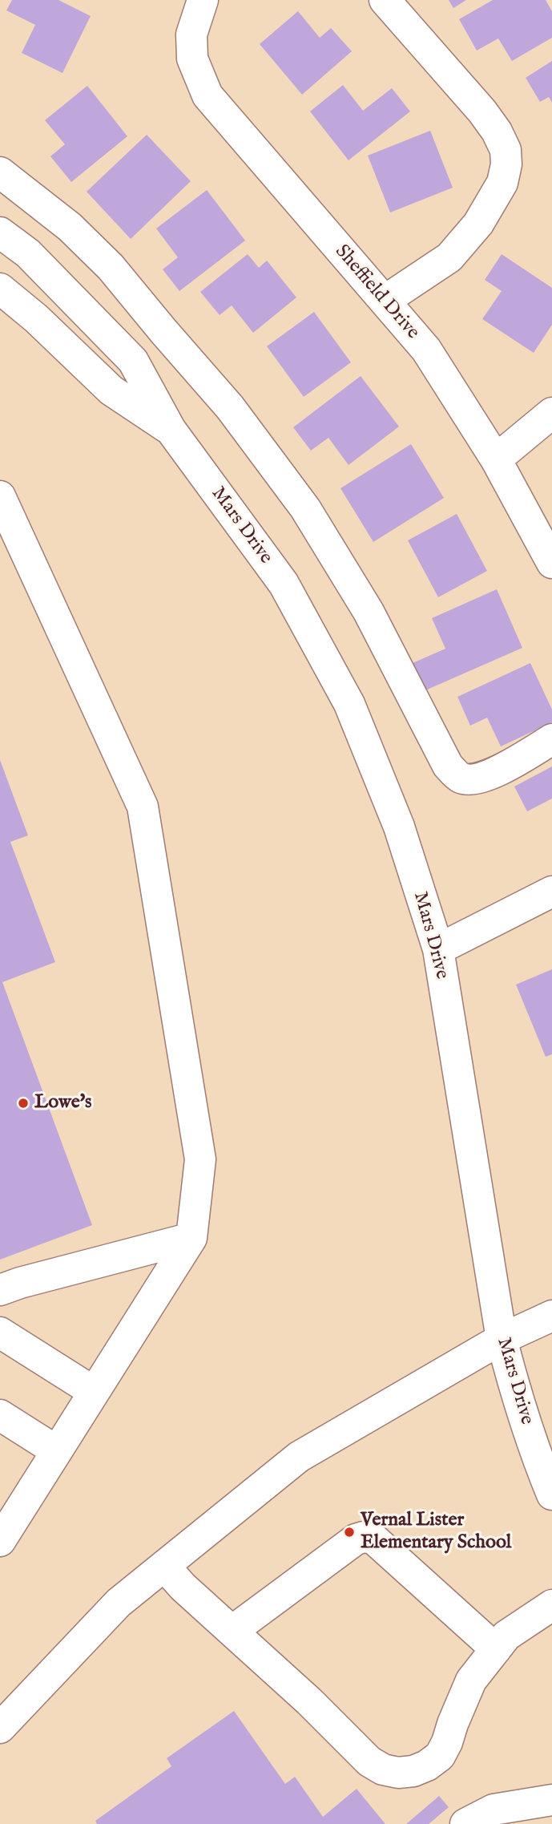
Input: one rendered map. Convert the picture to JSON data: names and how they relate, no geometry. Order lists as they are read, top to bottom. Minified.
{"streets":{"street":["Sheffield Drive","Mars Drive"]},"places":["Lowe's","Vernal Lister Elementary School"]}
